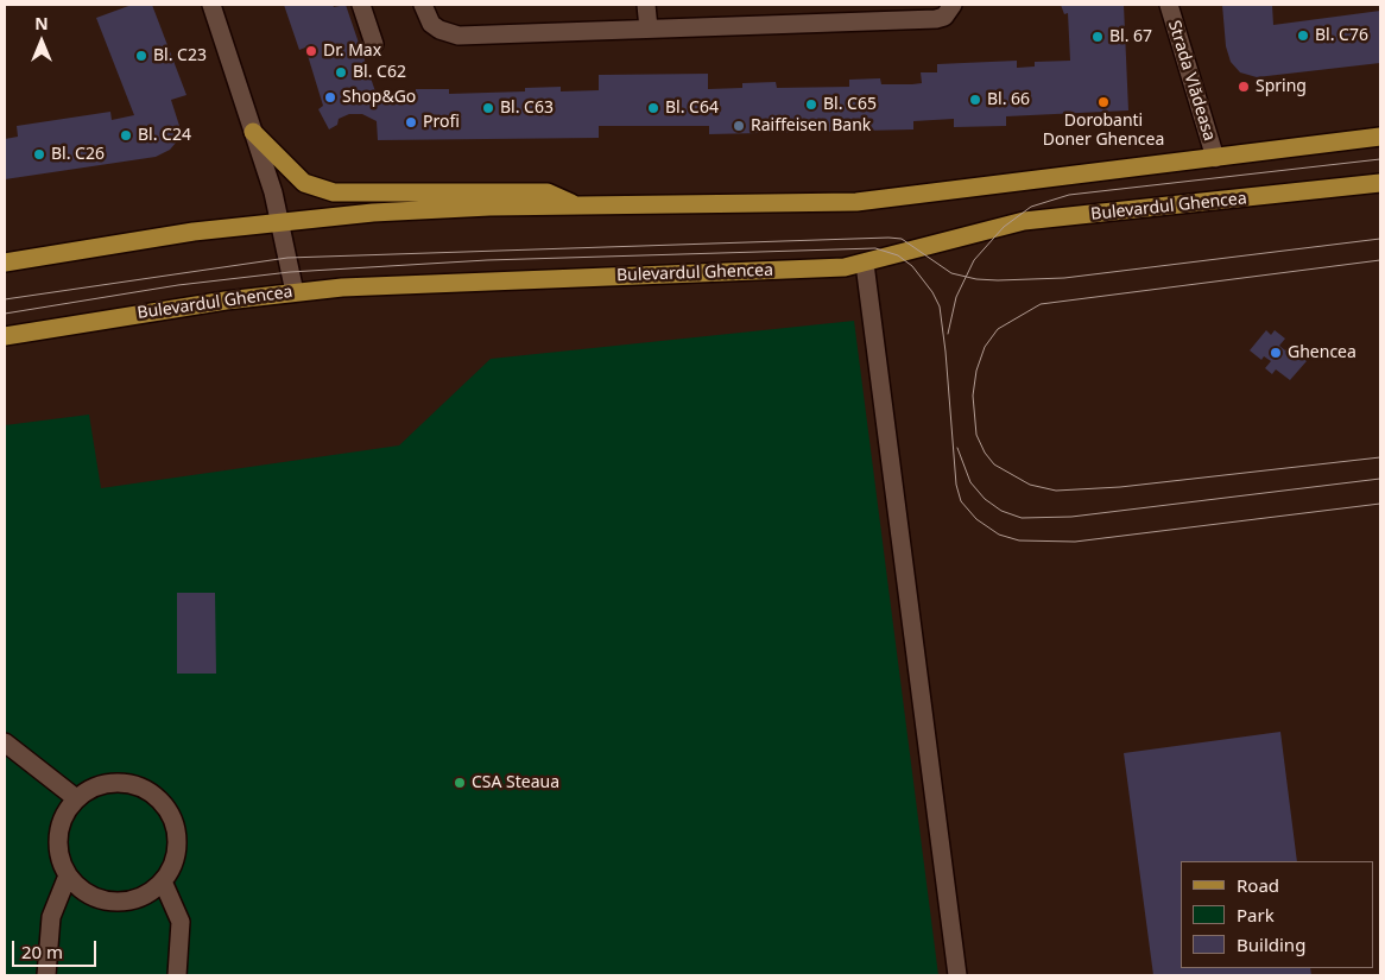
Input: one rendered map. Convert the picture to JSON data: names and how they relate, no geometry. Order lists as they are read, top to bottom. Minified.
{"streets":{"main road":["Bulevardul Ghencea"],"street":["Strada Vlădeasa"]},"places":["Bl. C76","Bl. 67","Dr. Max","Bl. C23","Bl. C62","Spring","Shop&Go","Bl. 66","Dorobanti Doner Ghencea","Bl. C65","Bl. C63","Bl. C64","Profi","Raiffeisen Bank","Bl. C24","Bl. C26","Ghencea","CSA Steaua"],"legend":["Road","Park","Building"],"scale_bar":"20 m","north":"top"}
